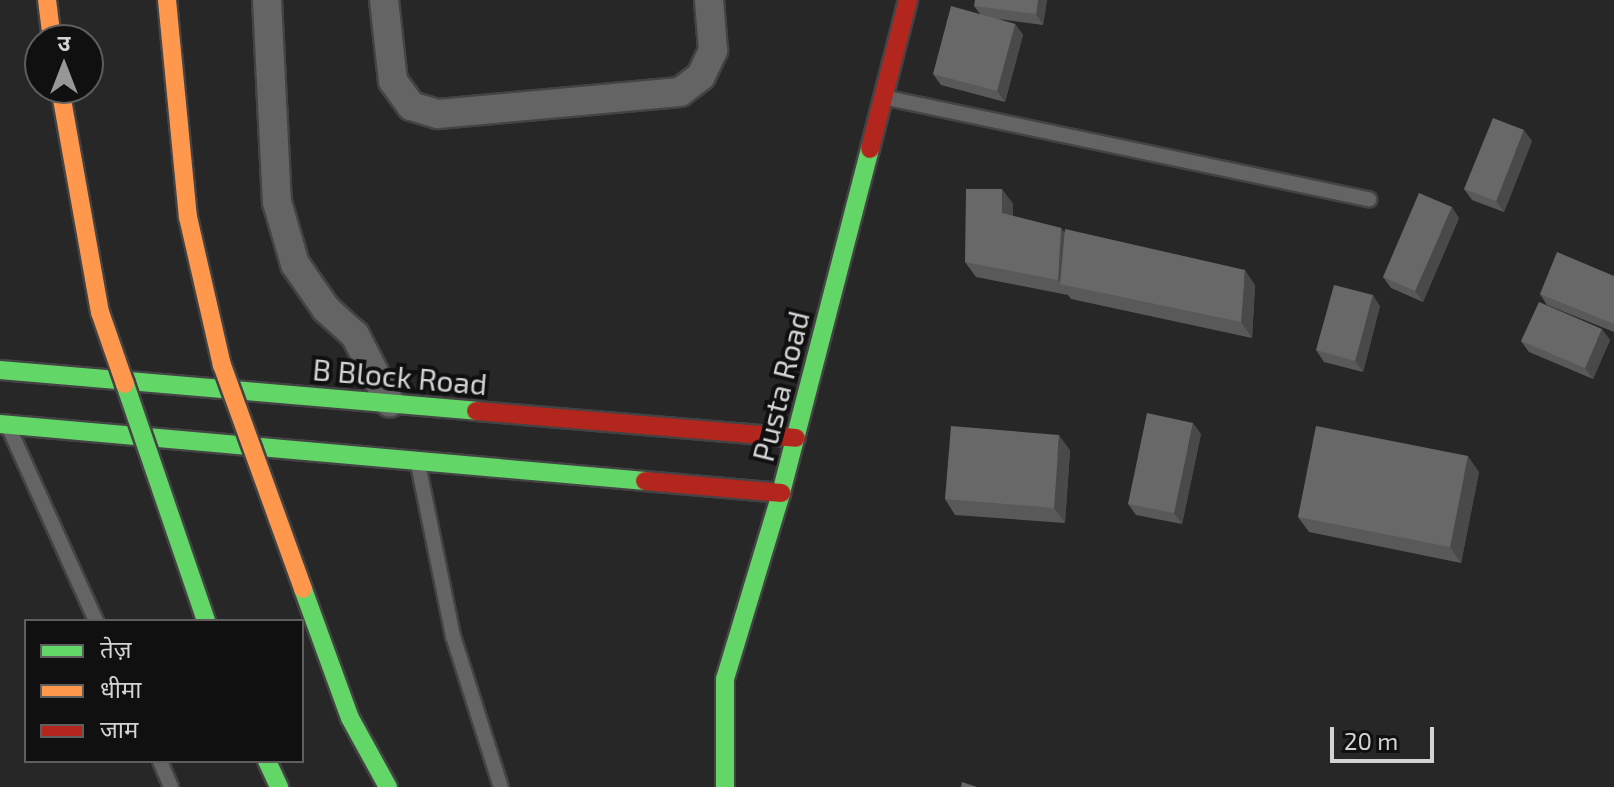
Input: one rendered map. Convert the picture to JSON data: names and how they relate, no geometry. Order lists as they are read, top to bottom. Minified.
{"streets":{"street":["B Block Road","Pusta Road"]},"crossings":[["B Block Road","Pusta Road"]],"legend":["तेज़","धीमा","जाम"],"scale_bar":"20 m","north":"top"}
